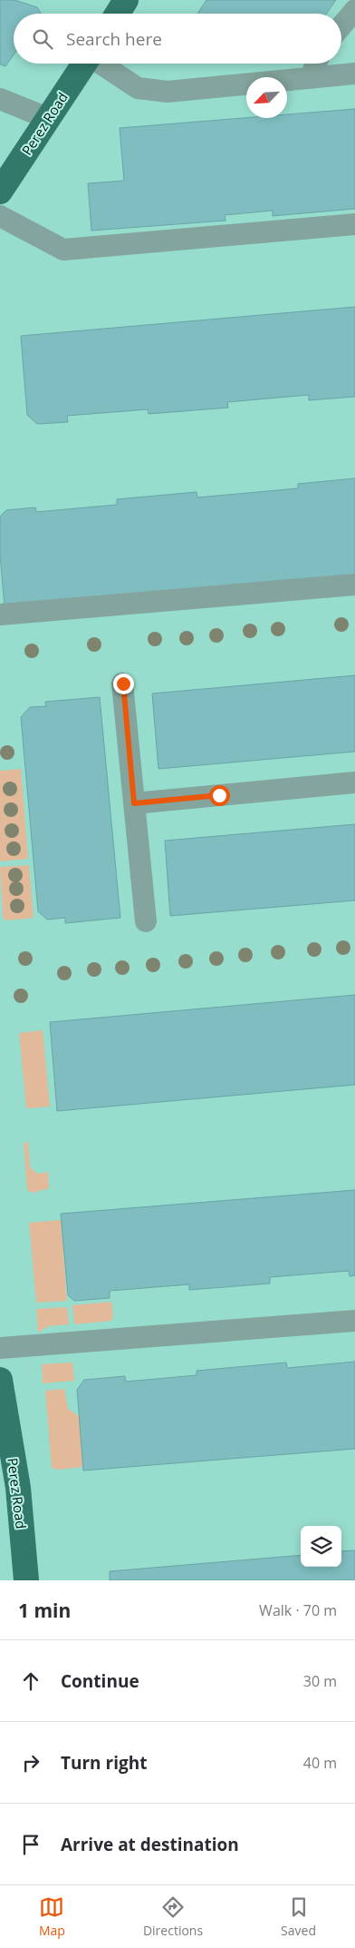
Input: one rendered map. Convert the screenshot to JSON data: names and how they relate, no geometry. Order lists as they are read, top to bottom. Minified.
{"streets":{"main road":["Perez Road"]},"north":"bottom left","page":{"search":"Search here","heading":["1 min","Walk · 70 m"],"list":[["Continue","30 m"],["Turn right","40 m"],"Arrive at destination"],"nav":["Map","Directions","Saved"]}}
